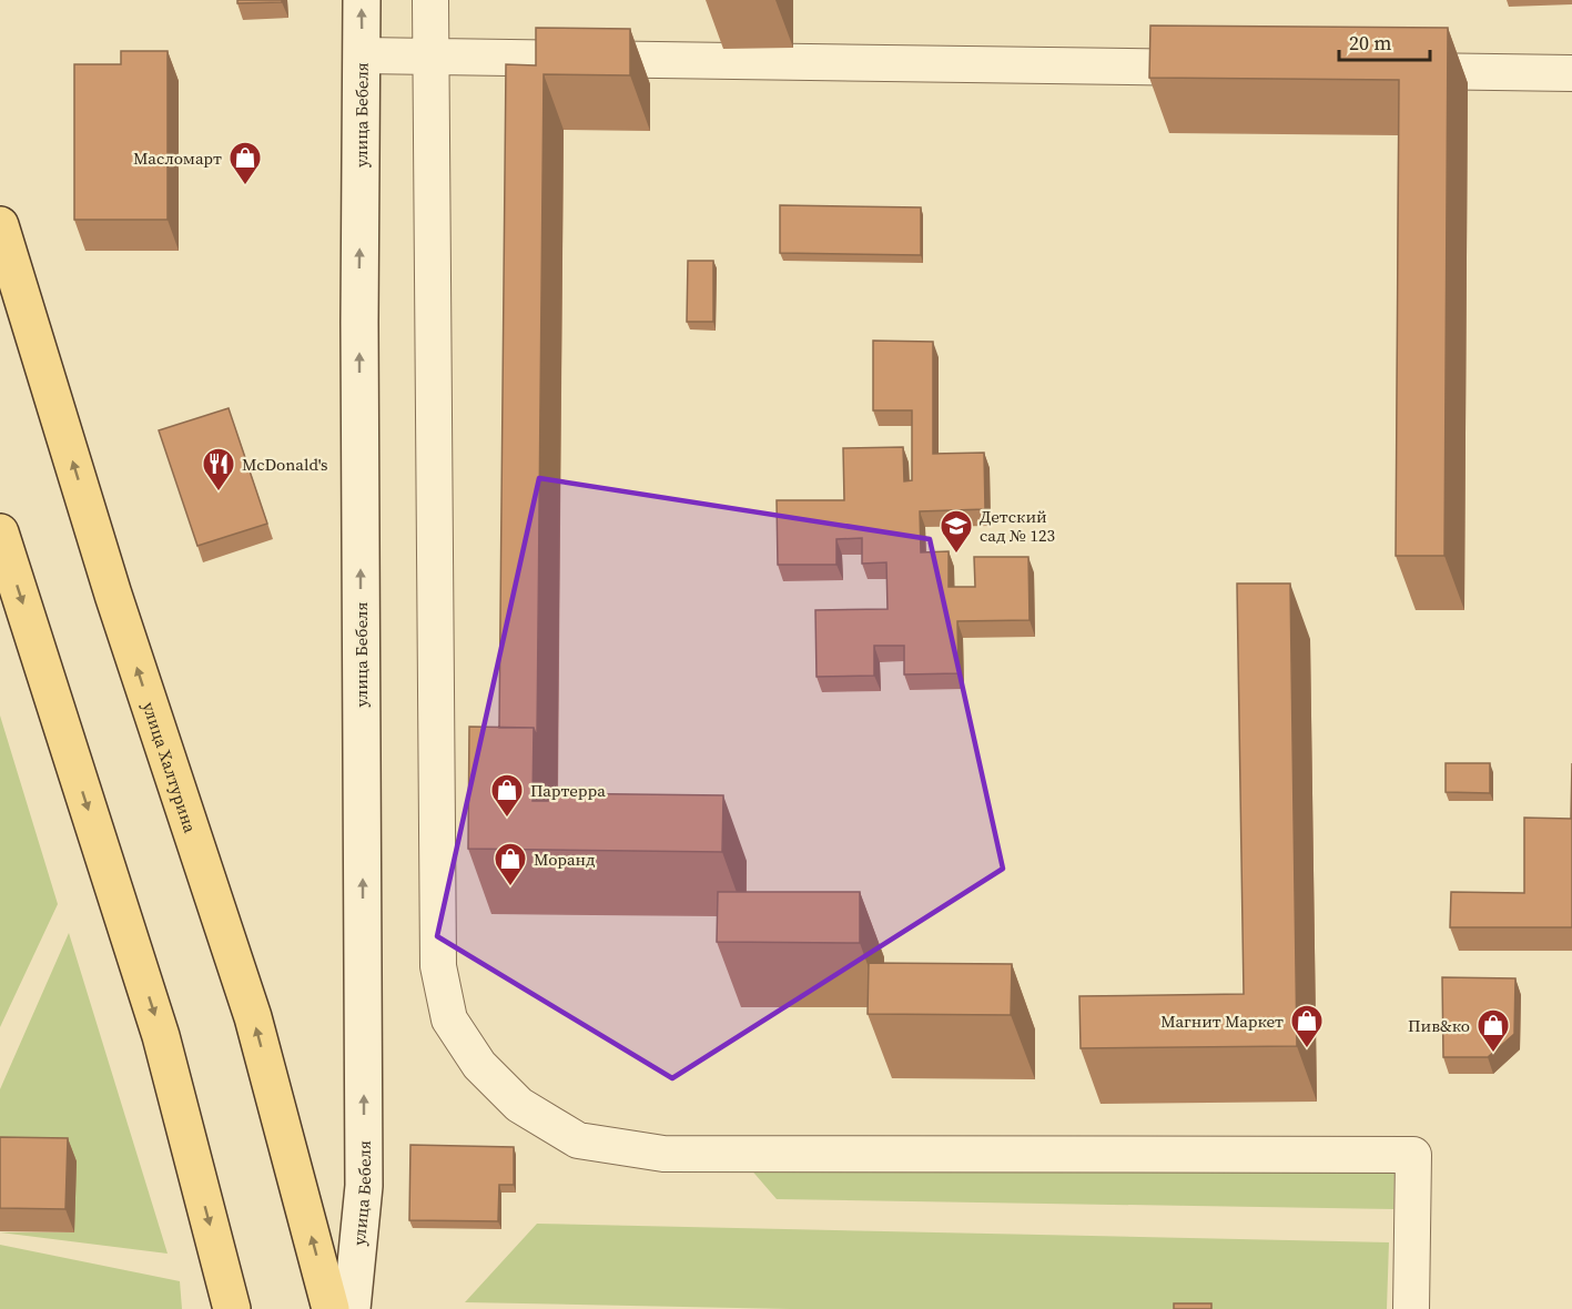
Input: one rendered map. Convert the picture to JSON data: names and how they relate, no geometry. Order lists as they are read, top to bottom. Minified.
{"streets":{"main road":["улица Бебеля","улица Халтурина"]},"places":{"shop":["Масломарт","Партерра","Моранд","Магнит Маркет","Пив&ко"],"restaurant":["McDonald's"],"school or university":["Детский сад № 123"]},"scale_bar":"20 m"}
